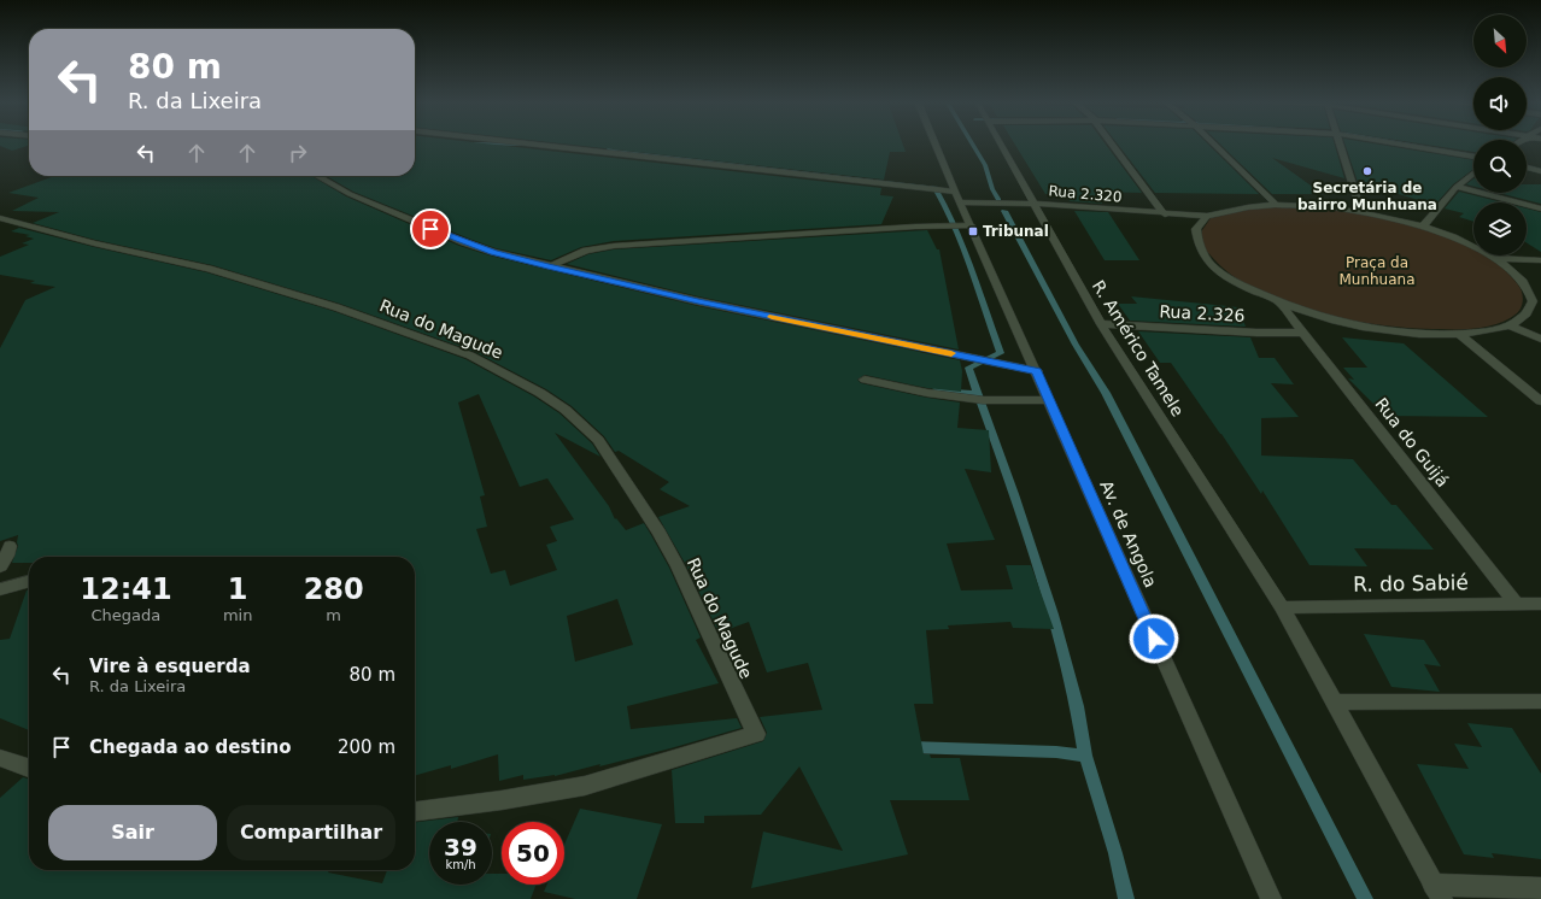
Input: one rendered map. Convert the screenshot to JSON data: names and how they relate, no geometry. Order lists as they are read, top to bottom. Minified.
{"streets":{"street":["Rua 2.320","Rua 2.326","Rua do Magude","R. Américo Tamele","Rua do Guijá","Av. de Angola","R. do Sabié"]},"crossings":[["Rua 2.320","R. Américo Tamele"],["Rua 2.320","Av. de Angola"],["Rua 2.326","R. Américo Tamele"],["Rua 2.326","Rua do Guijá"],["R. Américo Tamele","R. do Sabié"],["Rua do Guijá","R. do Sabié"]],"parks":["Praça da Munhuana"],"places":{"other":["Secretária de bairro Munhuana"],"transit":["Tribunal"]},"north":"bottom right","page":{"turn":["80 m","R. da Lixeira"],"eta":["12:41","Chegada","1","min","280","m"],"list":[{"name":"Vire à esquerda","note":"R. da Lixeira","value":"80 m"},{"name":"Chegada ao destino","value":"200 m"}],"buttons":["Sair","Compartilhar"],"speed":"39 km/h","limit":"50"}}
